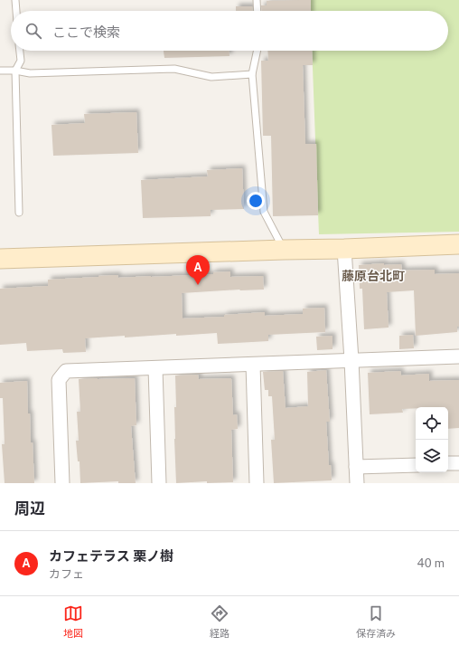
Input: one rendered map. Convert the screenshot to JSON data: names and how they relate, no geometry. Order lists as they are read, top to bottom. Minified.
{"districts":["藤原台北町"],"page":{"search":"ここで検索","pins":"A","heading":"周辺","list":[{"mark":"A","name":"カフェテラス 栗ノ樹","note":"カフェ","value":"40 m"}],"nav":["地図","経路","保存済み"]}}
